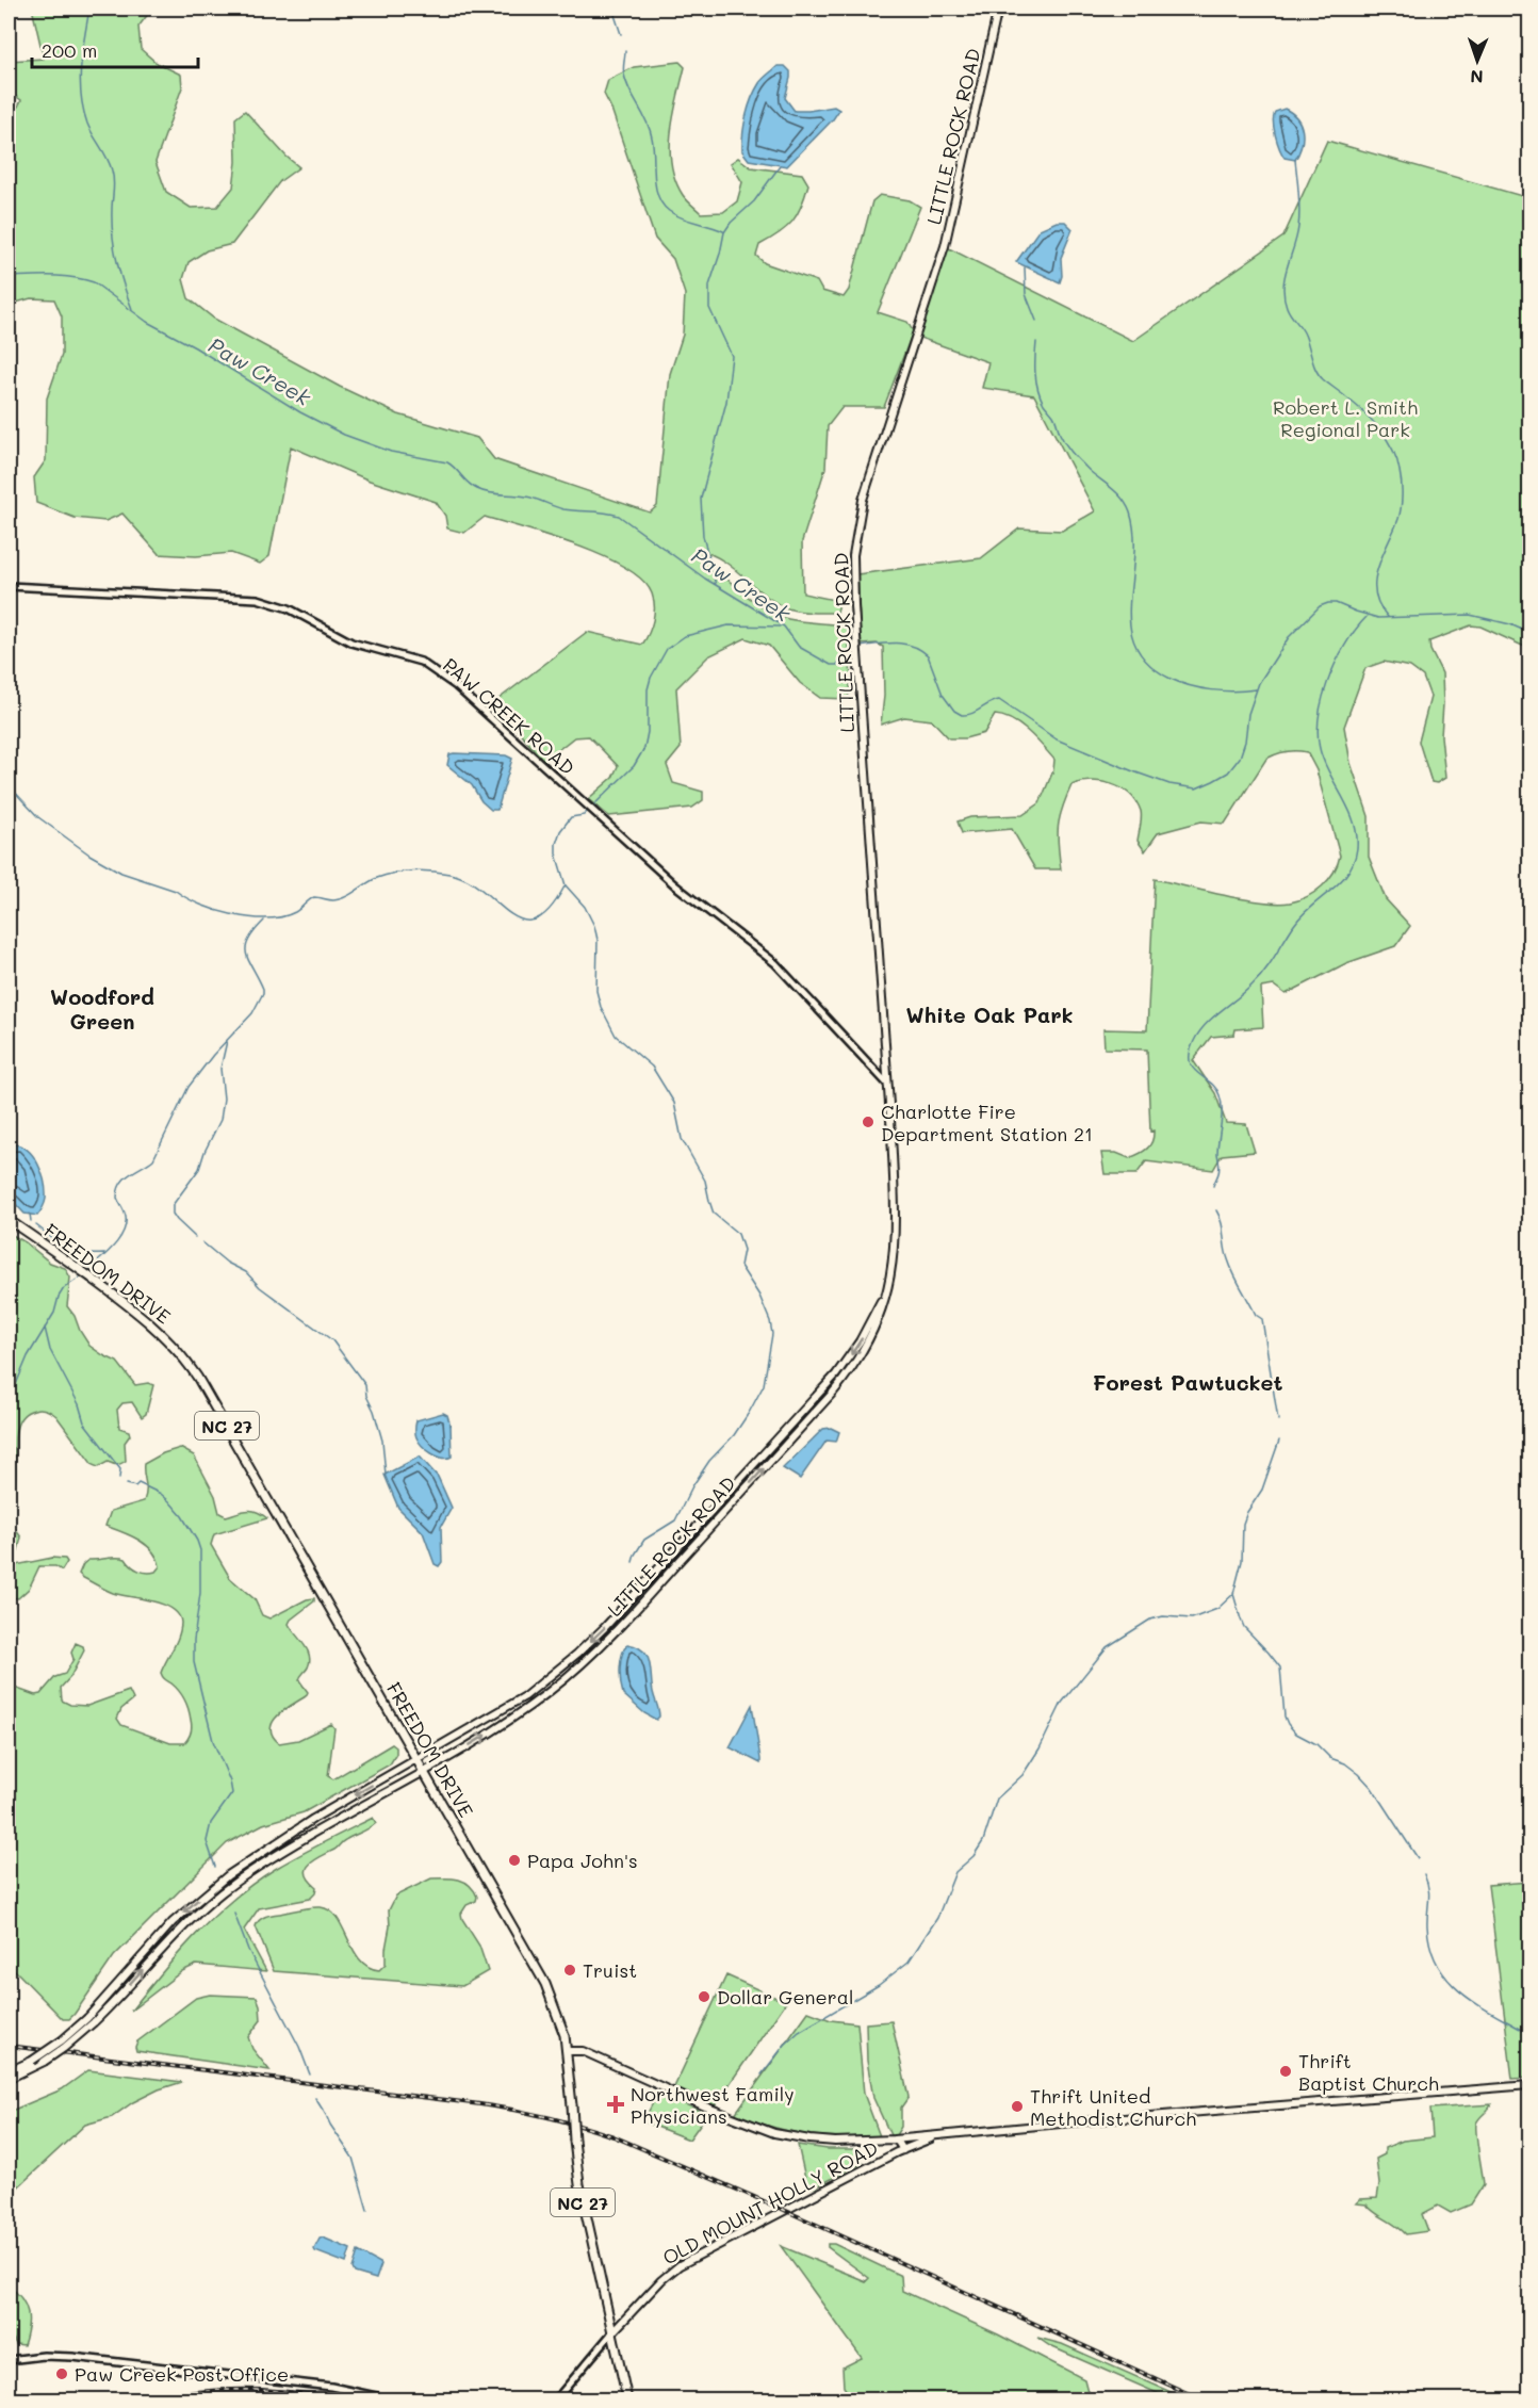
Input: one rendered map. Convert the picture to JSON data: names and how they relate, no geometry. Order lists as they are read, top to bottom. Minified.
{"streets":{"main road":["LITTLE ROCK ROAD","FREEDOM DRIVE","NC 27","OLD MOUNT HOLLY ROAD"],"street":["PAW CREEK ROAD"]},"crossings":[["LITTLE ROCK ROAD","PAW CREEK ROAD"],["LITTLE ROCK ROAD","FREEDOM DRIVE"],["FREEDOM DRIVE","OLD MOUNT HOLLY ROAD"]],"districts":["Woodford Green","White Oak Park","Forest Pawtucket"],"water":["Paw Creek"],"parks":["Robert L. Smith Regional Park"],"places":{"other":["Charlotte Fire Department Station 21","Papa John's","Truist","Dollar General","Thrift Baptist Church","Thrift United Methodist Church","Paw Creek Post Office"],"health":["Northwest Family Physicians"]},"scale_bar":"200 m","north":"bottom"}
